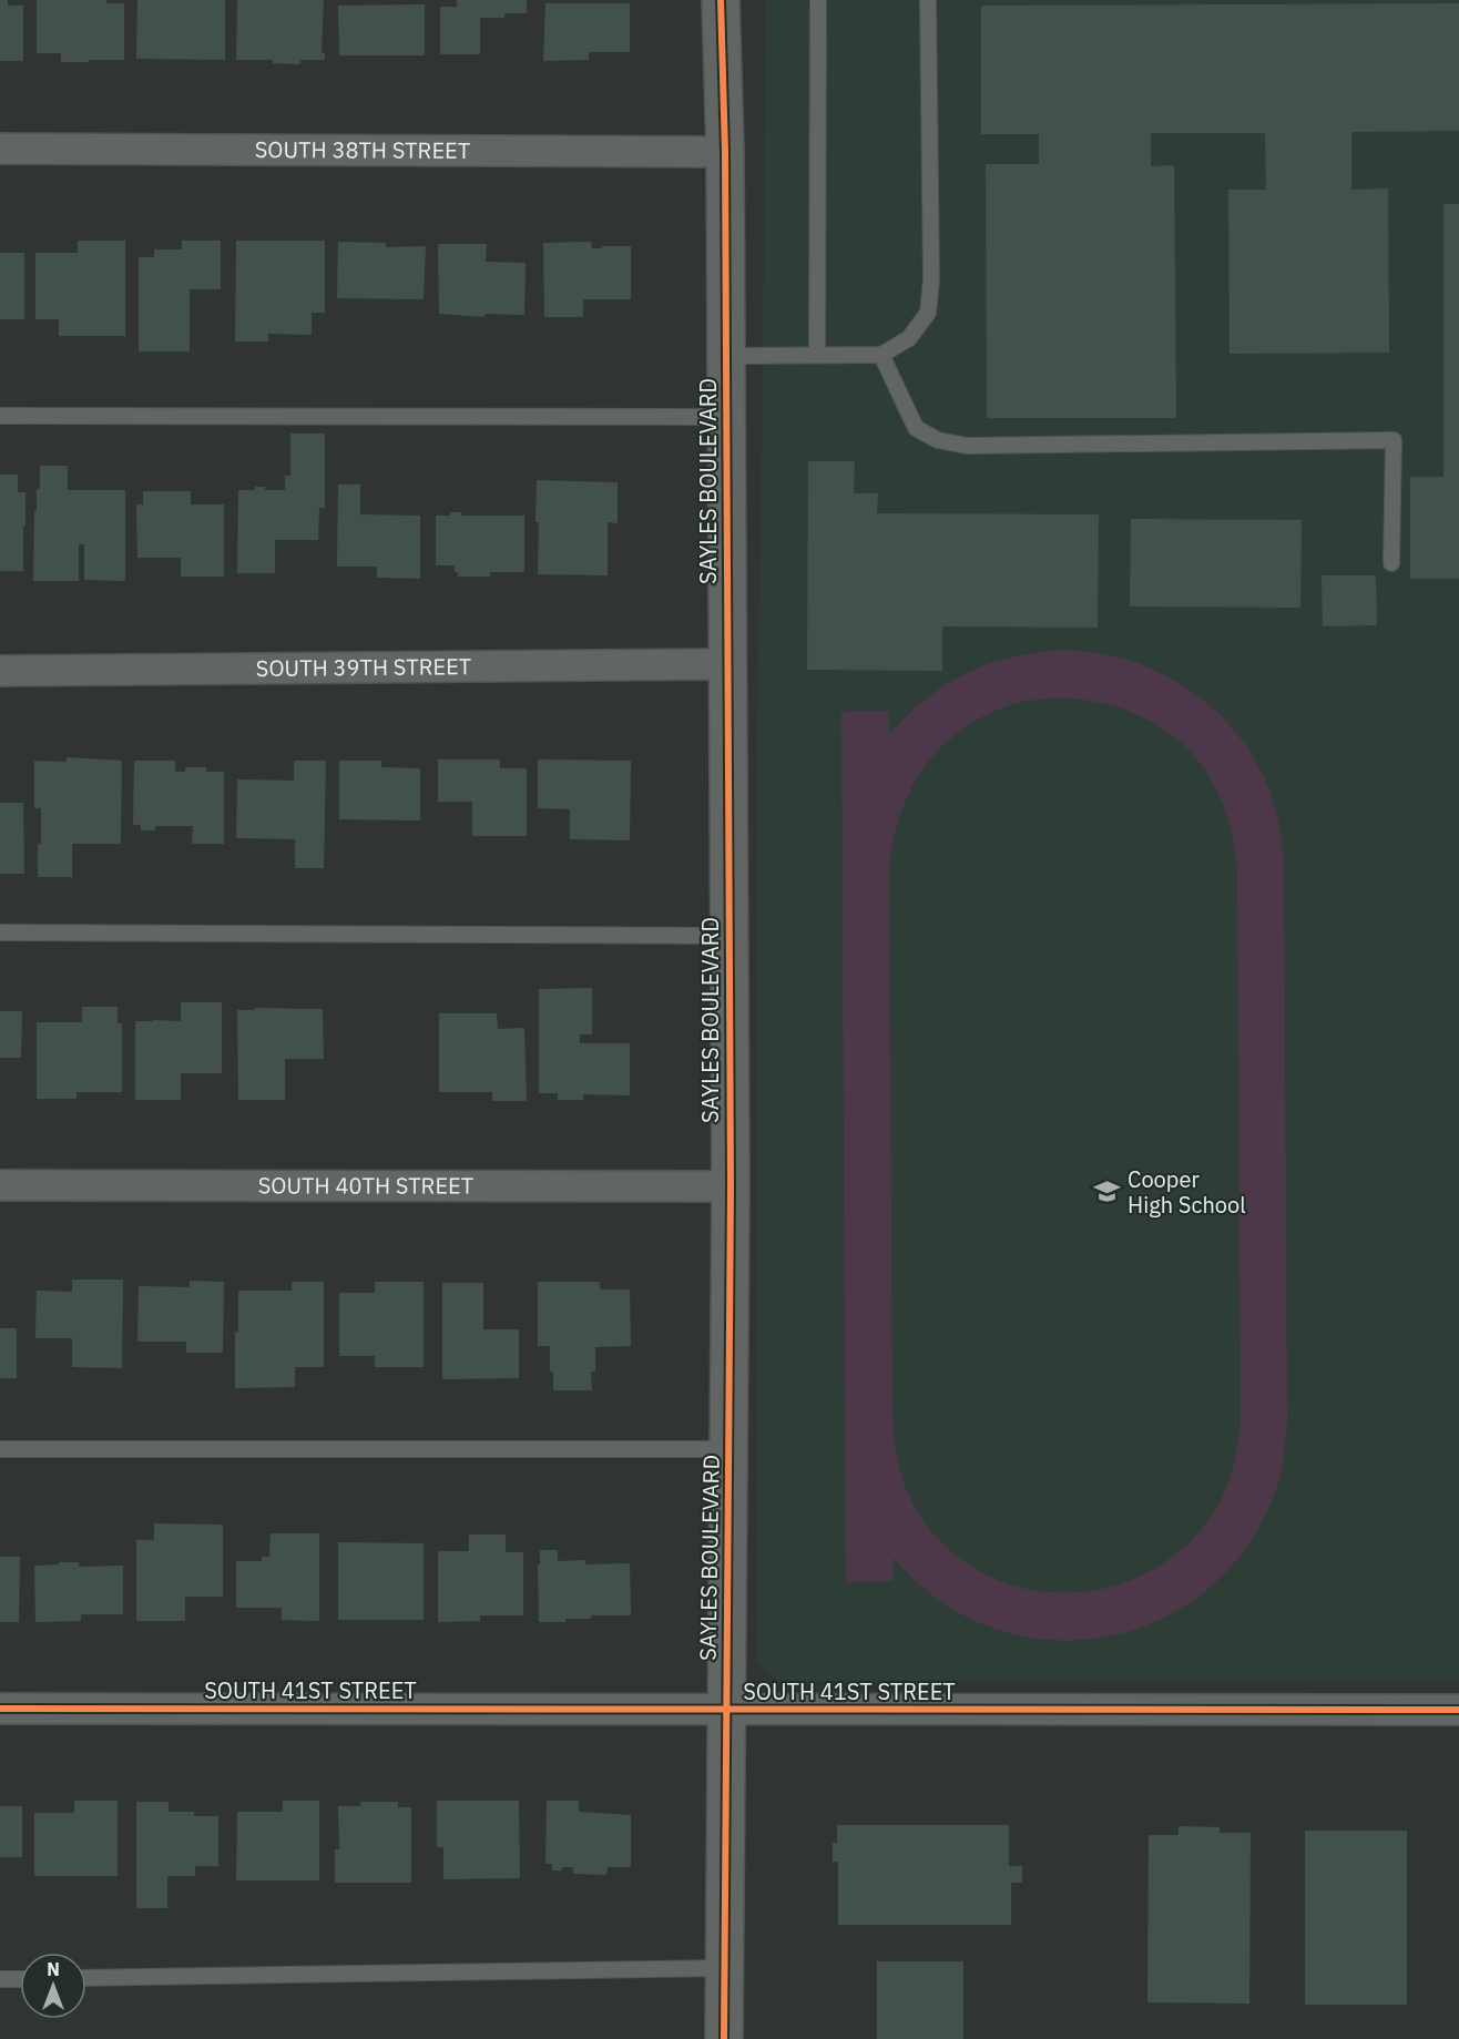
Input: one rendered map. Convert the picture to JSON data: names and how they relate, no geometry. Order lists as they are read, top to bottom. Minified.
{"streets":{"street":["SOUTH 38TH STREET","SAYLES BOULEVARD","SOUTH 39TH STREET","SOUTH 40TH STREET","SOUTH 41ST STREET"]},"crossings":[["SOUTH 38TH STREET","SAYLES BOULEVARD"],["SAYLES BOULEVARD","SOUTH 39TH STREET"],["SAYLES BOULEVARD","SOUTH 40TH STREET"],["SAYLES BOULEVARD","SOUTH 41ST STREET"]],"places":{"school or university":["Cooper High School"]},"north":"top"}
